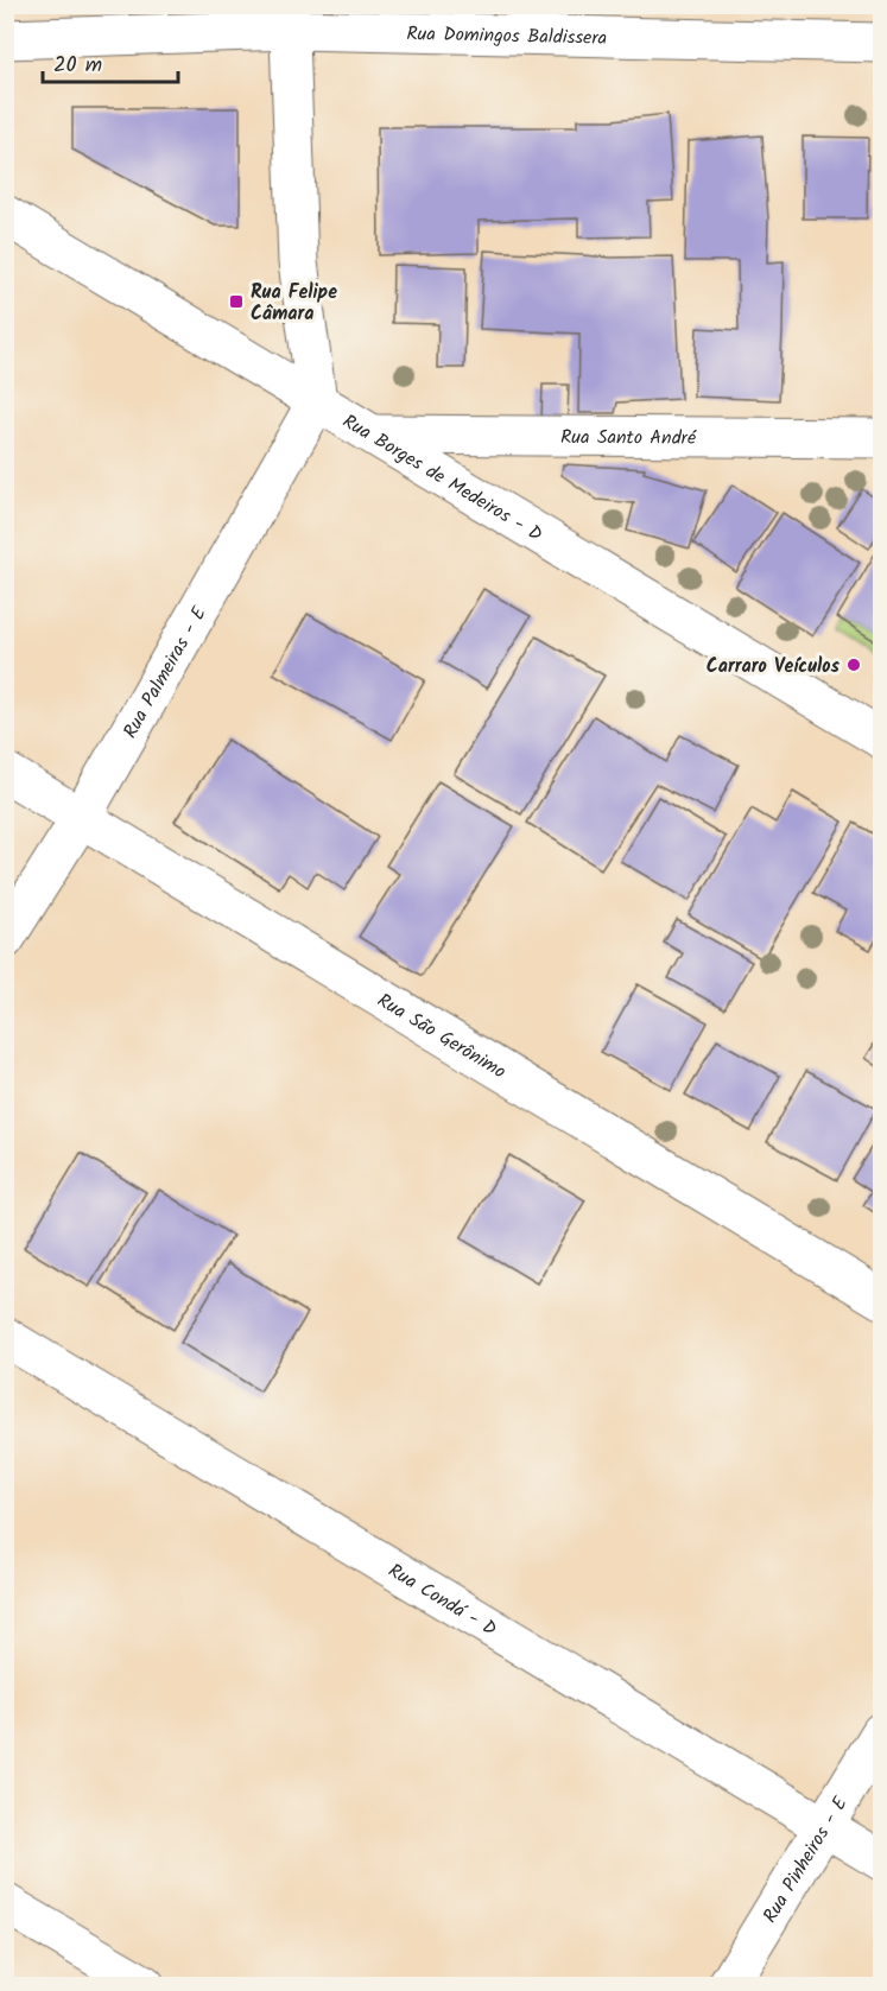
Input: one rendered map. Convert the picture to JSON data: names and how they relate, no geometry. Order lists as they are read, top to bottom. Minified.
{"streets":{"street":["Rua Domingos Baldissera","Rua Santo André","Rua Borges de Medeiros - D","Rua Palmeiras - E","Rua São Gerônimo","Rua Condá - D","Rua Pinheiros - E"]},"crossings":[["Rua Santo André","Rua Borges de Medeiros - D"],["Rua Borges de Medeiros - D","Rua Palmeiras - E"],["Rua Palmeiras - E","Rua São Gerônimo"],["Rua Condá - D","Rua Pinheiros - E"]],"places":{"transit":["Rua Felipe Câmara"],"other":["Carraro Veículos"]},"scale_bar":"20 m"}
